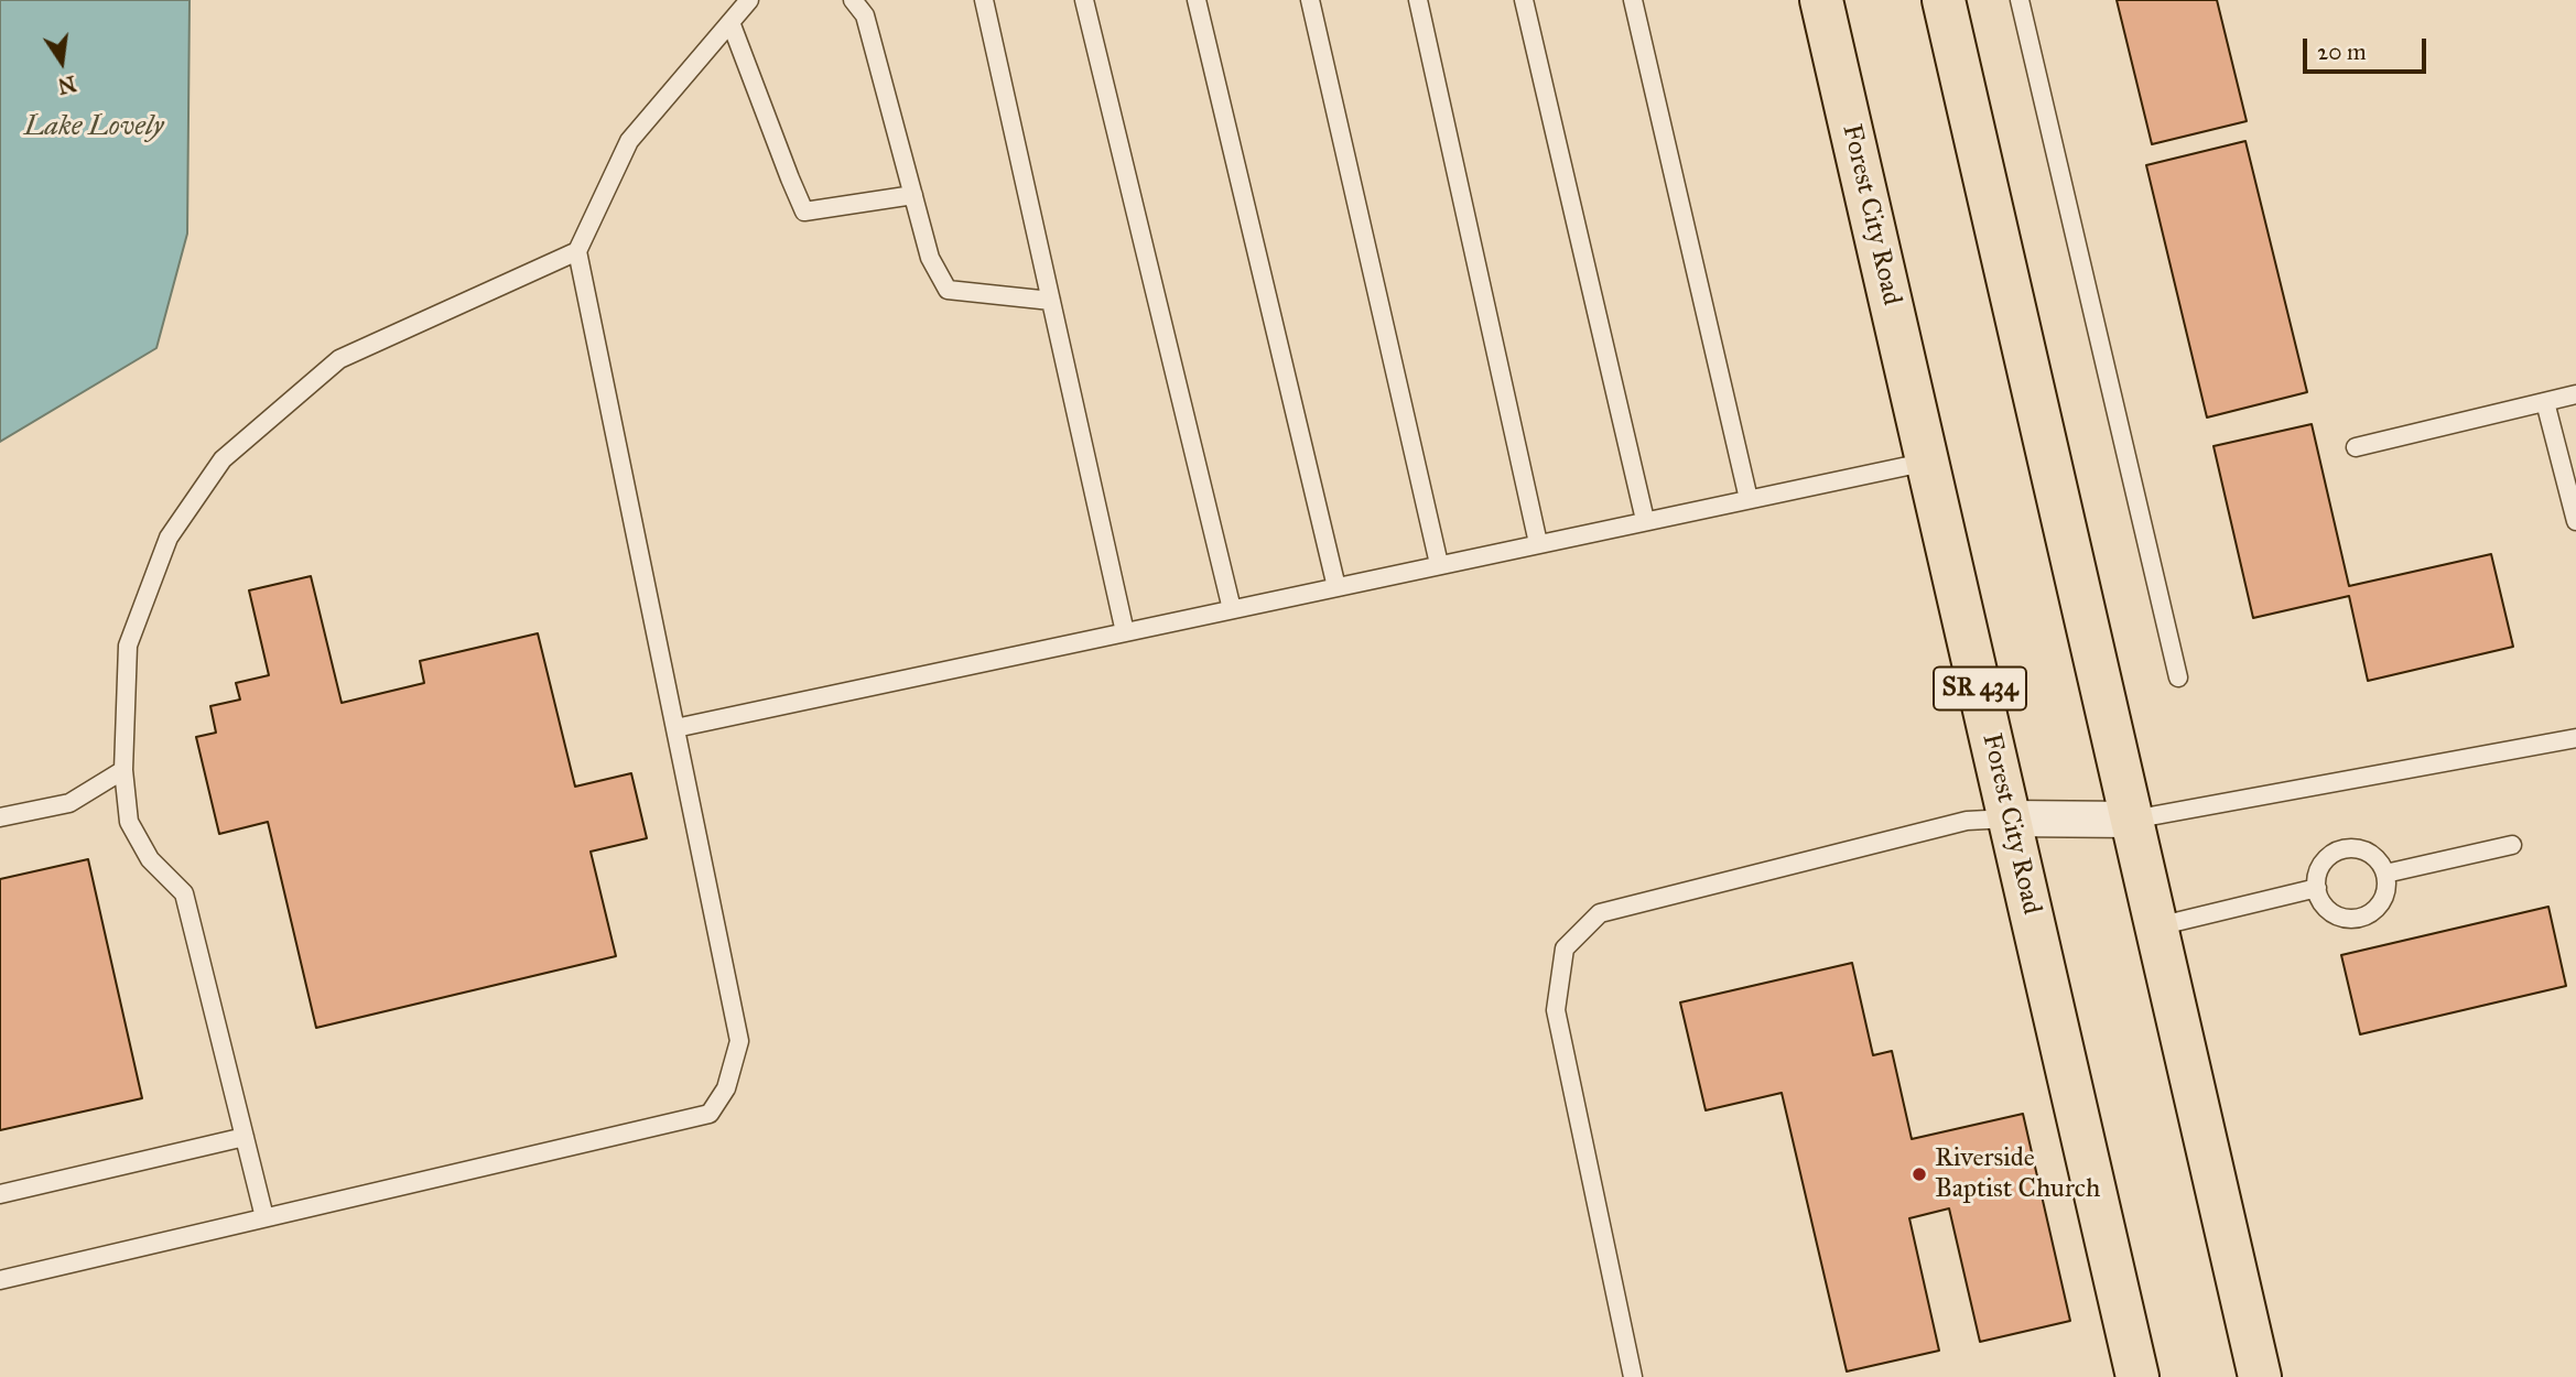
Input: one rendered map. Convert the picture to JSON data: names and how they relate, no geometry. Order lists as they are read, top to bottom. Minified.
{"streets":{"main road":["Forest City Road","SR 434"]},"water":["Lake Lovely"],"places":["Riverside Baptist Church"],"scale_bar":"20 m","north":"bottom"}
